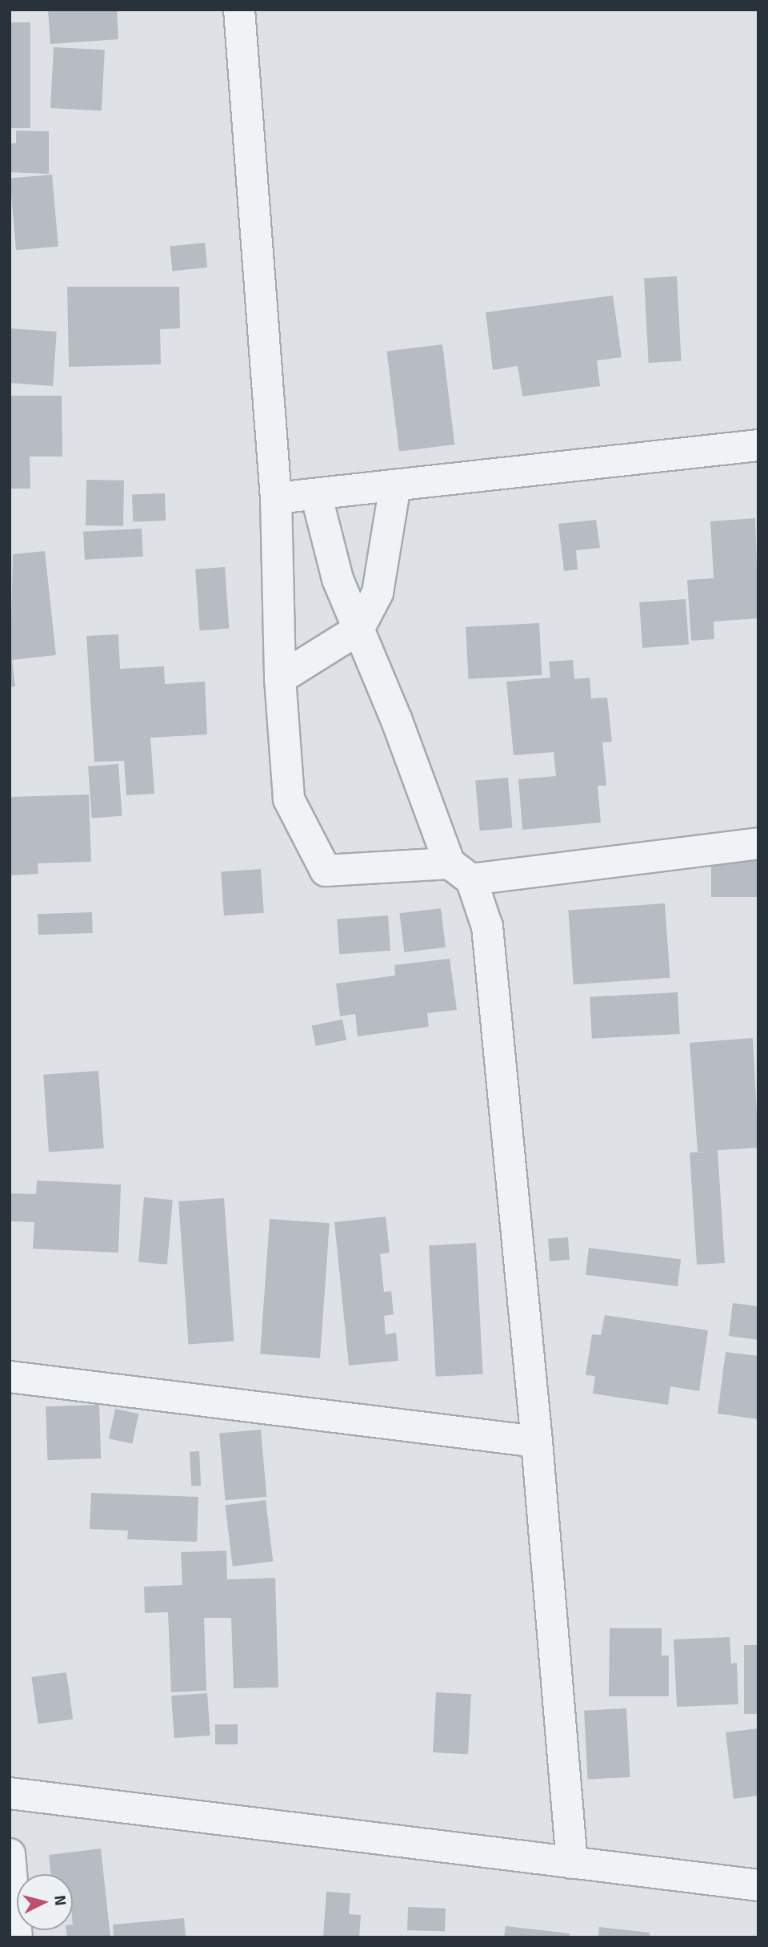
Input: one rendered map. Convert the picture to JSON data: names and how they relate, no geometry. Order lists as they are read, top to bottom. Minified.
{"north":"right"}
